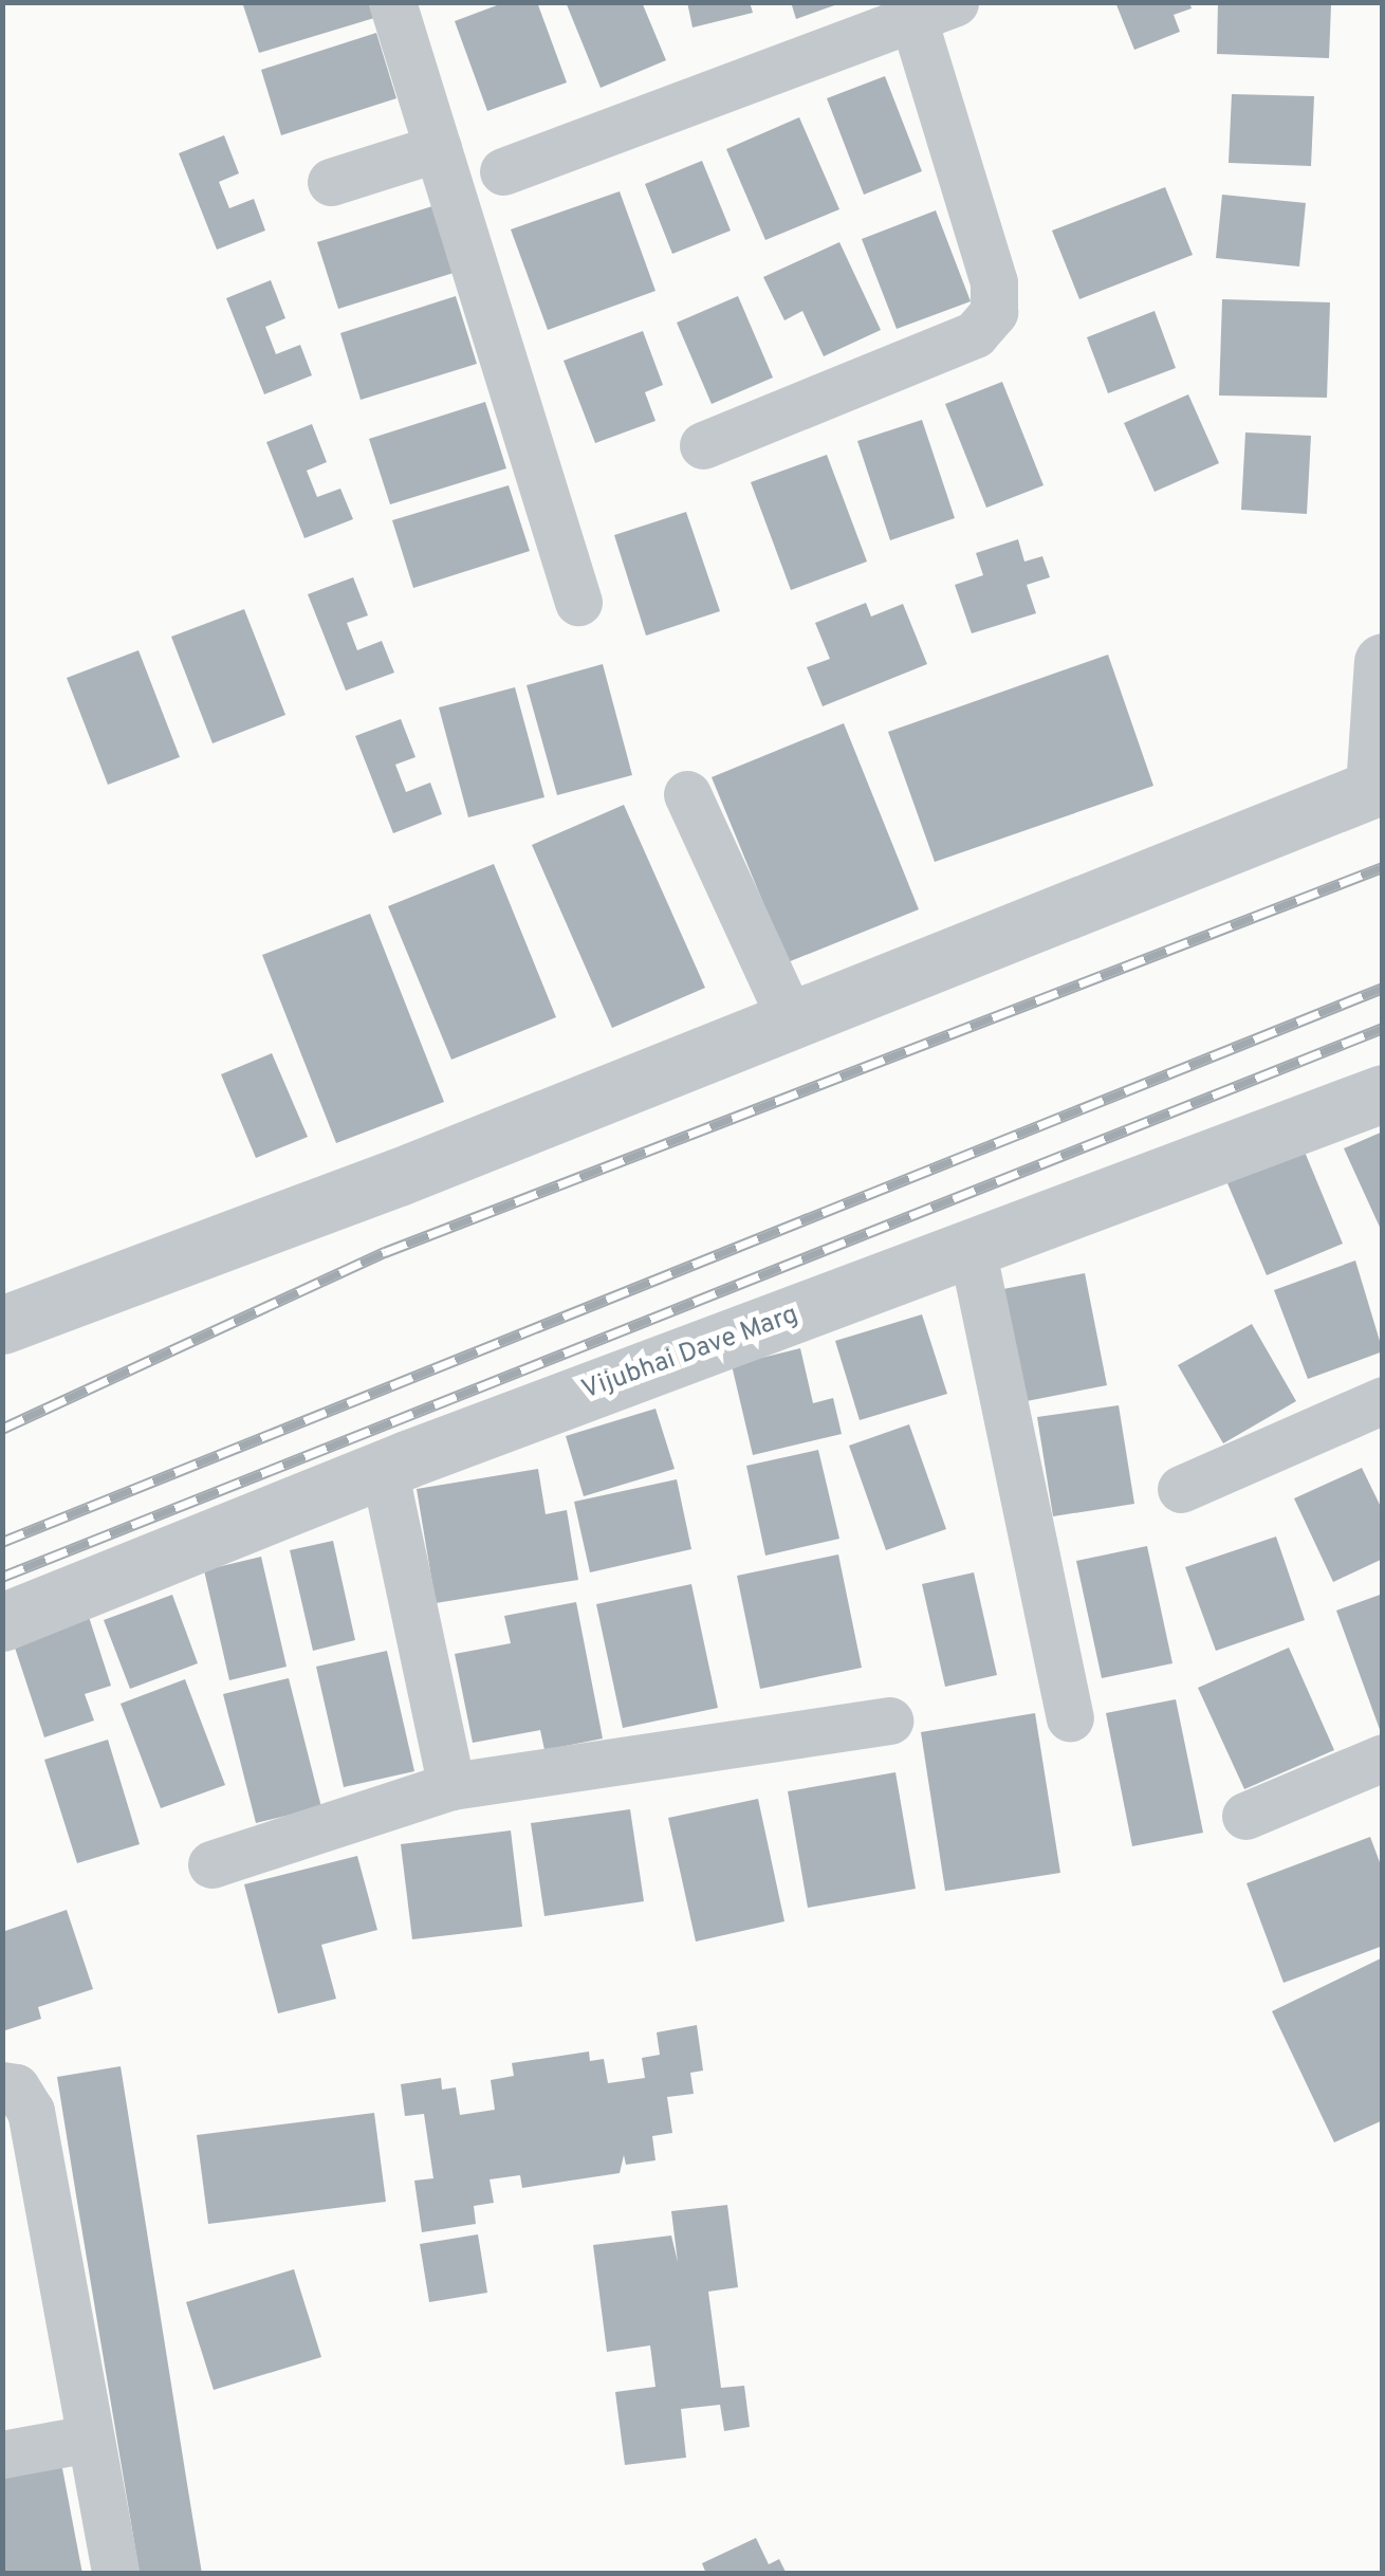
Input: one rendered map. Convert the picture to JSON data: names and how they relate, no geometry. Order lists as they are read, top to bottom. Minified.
{"streets":{"street":["Vijubhai Dave Marg"]}}
